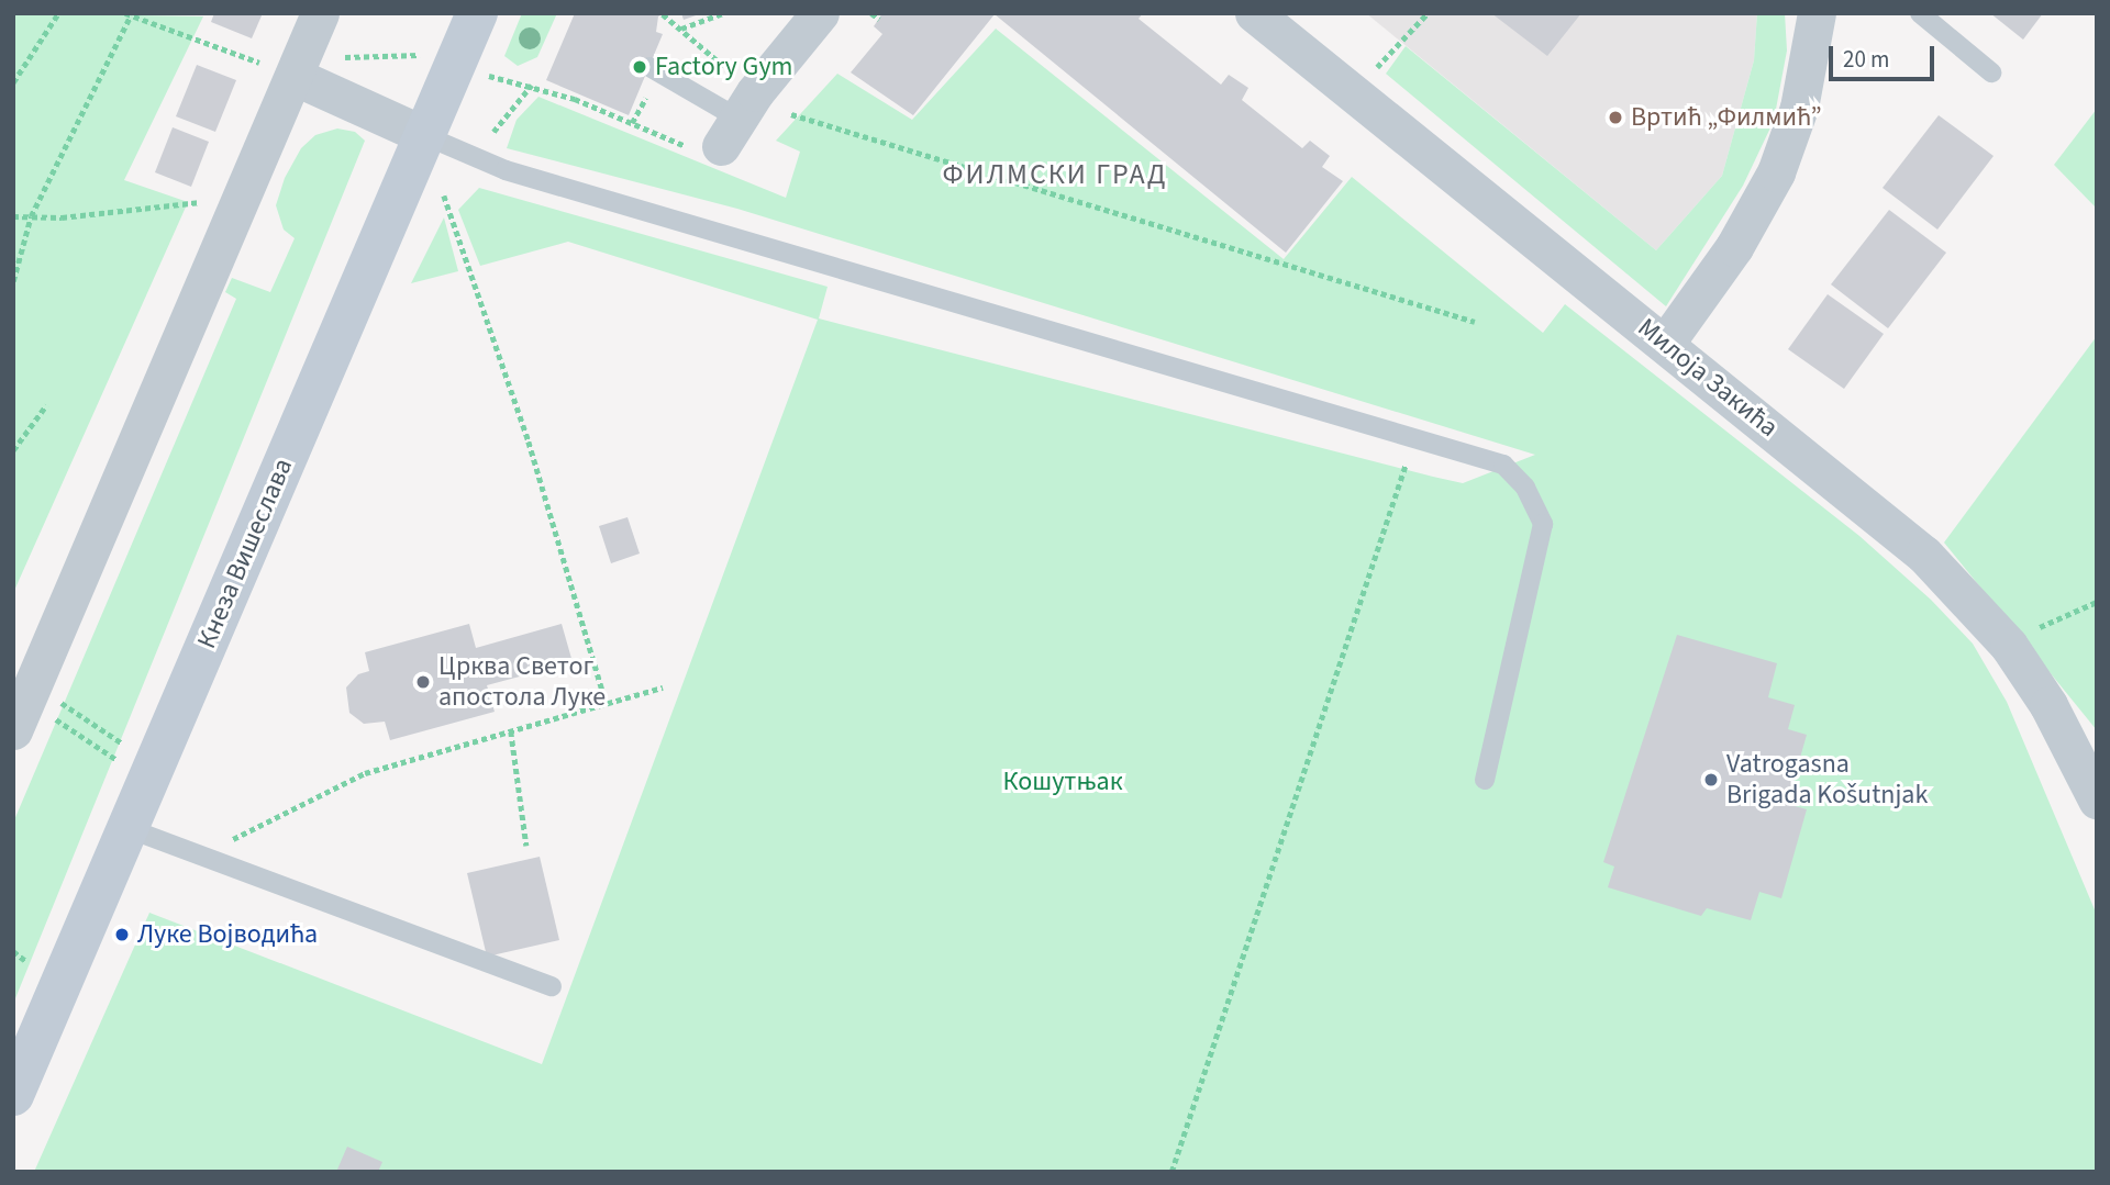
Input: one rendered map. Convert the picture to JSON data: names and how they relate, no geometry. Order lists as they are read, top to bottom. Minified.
{"streets":{"main road":["Кнеза Вишеслава"],"street":["Милоја Закића"]},"districts":["ФИЛМСКИ ГРАД"],"parks":["Кошутњак"],"places":["Factory Gym","Вртић „Филмић”","Црква Светог апостола Луке","Vatrogasna Brigada Košutnjak","Луке Војводића"],"scale_bar":"20 m"}
